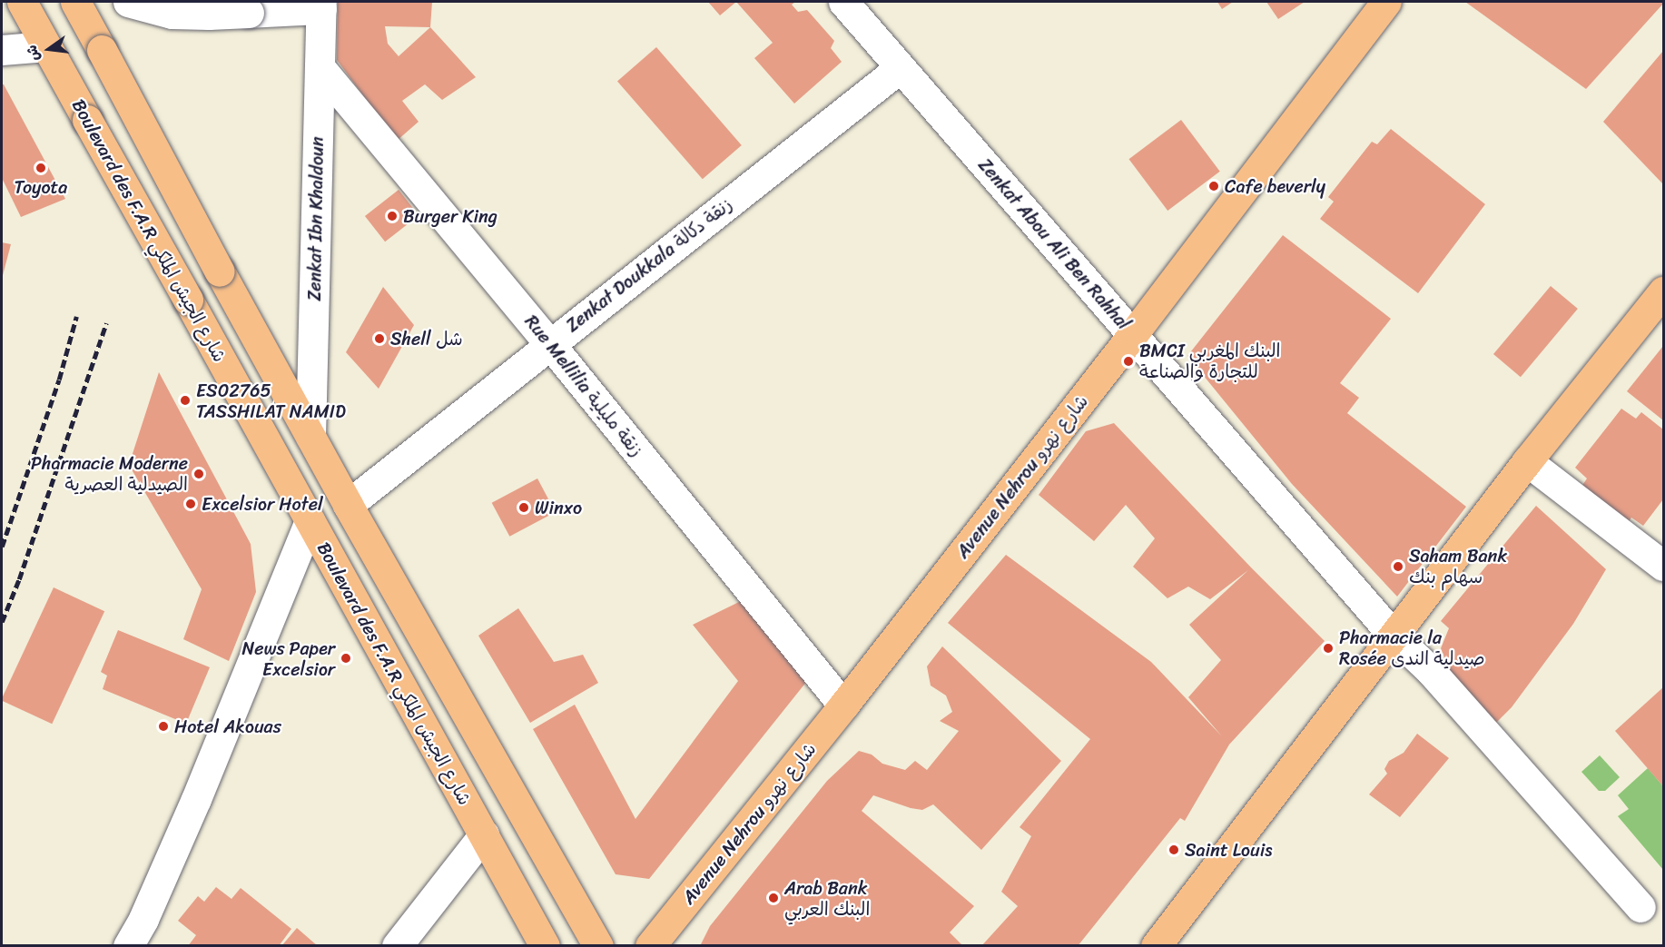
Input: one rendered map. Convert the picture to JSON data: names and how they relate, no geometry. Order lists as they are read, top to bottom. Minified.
{"streets":{"main road":["Boulevard des F.A.R شارع الجيش الملكي","Avenue Nehrou شارع نهرو"],"street":["Zenkat Ibn Khaldoun","Zenkat Abou Ali Ben Rahhal","Zenkat Doukkala زنقة دكالة","Rue Mellilia زنقة مليلية"]},"crossings":[["Zenkat Ibn Khaldoun","Rue Mellilia زنقة مليلية"],["Zenkat Abou Ali Ben Rahhal","Zenkat Doukkala زنقة دكالة"],["Zenkat Abou Ali Ben Rahhal","Avenue Nehrou شارع نهرو"],["Zenkat Doukkala زنقة دكالة","Rue Mellilia زنقة مليلية"],["Rue Mellilia زنقة مليلية","Avenue Nehrou شارع نهرو"]],"places":["Toyota","Cafe beverly","Burger King","Shell شل","BMCI البنك المغربي للتجارة والصناعة","ES02765 TASSHILAT NAMID","Pharmacie Moderne الصيدلية العصرية","Excelsior Hotel","Winxo","Saham Bank سهام بنك","Pharmacie la Rosée صيدلية الندى","News Paper Excelsior","Hotel Akouas","Saint Louis","Arab Bank البنك العربي"],"north":"left"}
